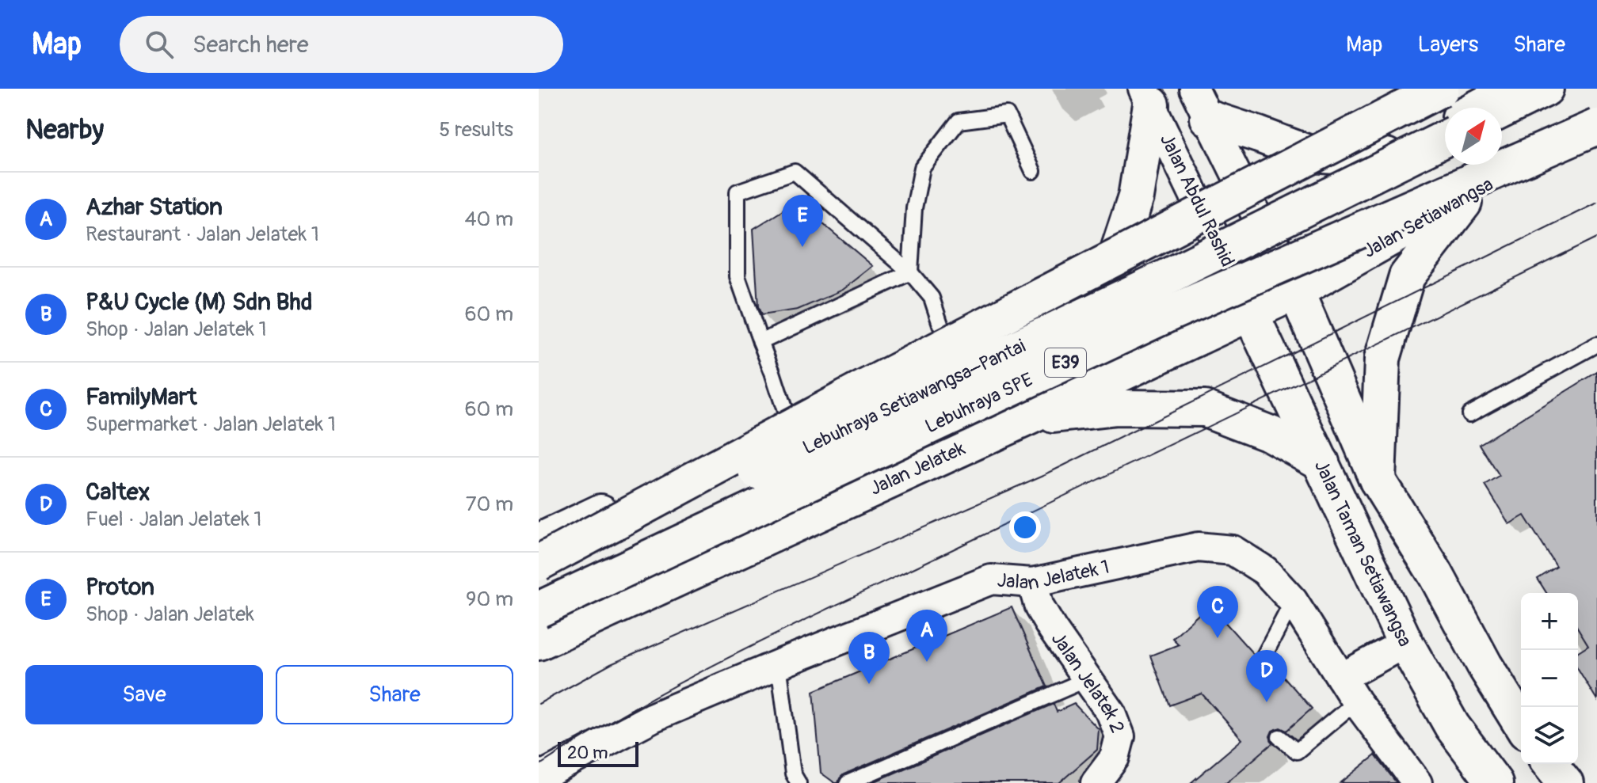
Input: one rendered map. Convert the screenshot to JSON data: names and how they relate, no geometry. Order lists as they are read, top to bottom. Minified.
{"streets":{"main road":["Jalan Abdul Rashid","Jalan Setiawangsa","E39","Lebuhraya Setiawangsa–Pantai","Lebuhraya SPE","Jalan Jelatek","Jalan Taman Setiawangsa"],"street":["Jalan Jelatek 1","Jalan Jelatek 2"]},"crossings":[["Jalan Abdul Rashid","Jalan Jelatek"],["Jalan Abdul Rashid","Jalan Taman Setiawangsa"],["Jalan Setiawangsa","Jalan Jelatek"],["Jalan Jelatek","Jalan Taman Setiawangsa"],["Jalan Jelatek 1","Jalan Jelatek 2"]],"scale_bar":"20 m","north":"top right","page":{"header":"Map","search":"Search here","nav":["Map","Layers","Share"],"heading":["Nearby","5 results"],"list":[{"mark":"A","name":"Azhar Station","note":"Restaurant · Jalan Jelatek 1","value":"40 m"},{"mark":"B","name":"P&U Cycle (M) Sdn Bhd","note":"Shop · Jalan Jelatek 1","value":"60 m"},{"mark":"C","name":"FamilyMart","note":"Supermarket · Jalan Jelatek 1","value":"60 m"},{"mark":"D","name":"Caltex","note":"Fuel · Jalan Jelatek 1","value":"70 m"},{"mark":"E","name":"Proton","note":"Shop · Jalan Jelatek","value":"90 m"}],"pins":["E","C","A","B","D"],"map_buttons":["+","−"],"buttons":["Save","Share"],"scale":"20 m"}}
